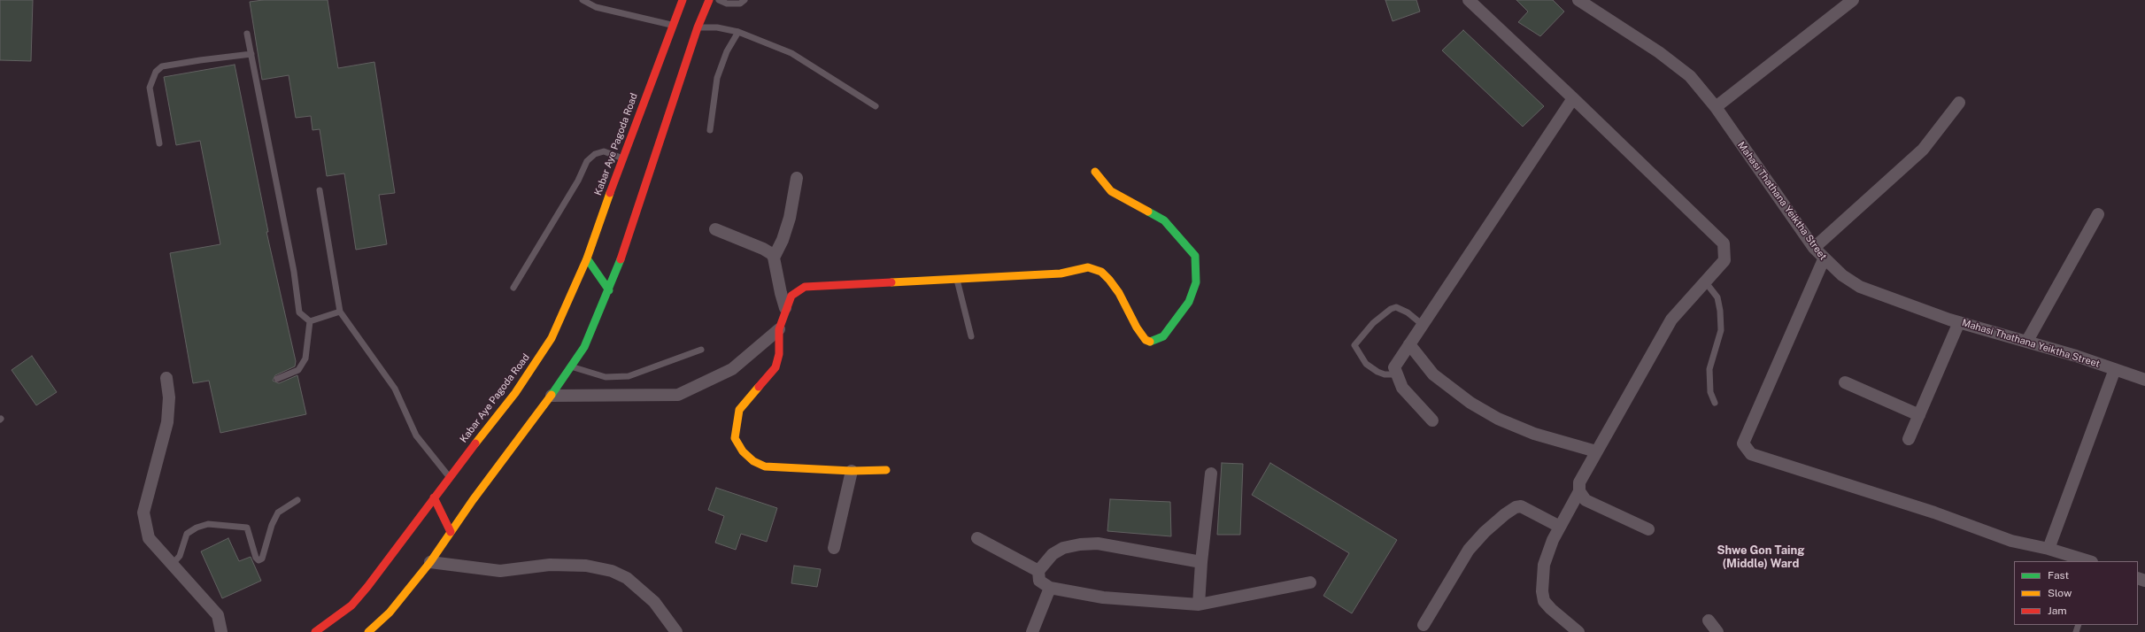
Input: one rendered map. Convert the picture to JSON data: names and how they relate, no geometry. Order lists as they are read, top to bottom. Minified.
{"streets":{"main road":["Kabar Aye Pagoda Road"],"street":["Mahasi Thathana Yeiktha Street"]},"districts":["Shwe Gon Taing (Middle) Ward"],"legend":["Fast","Slow","Jam"]}
